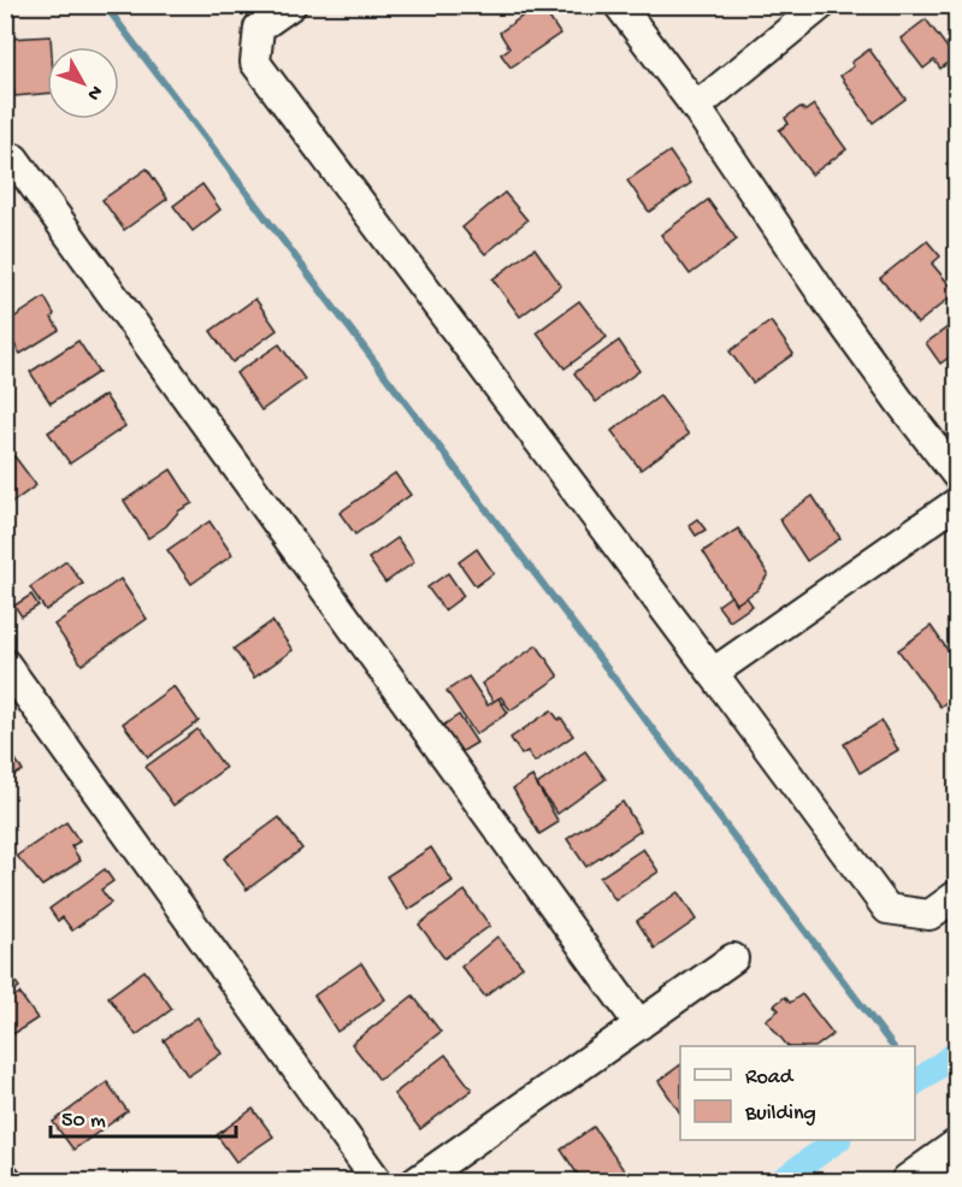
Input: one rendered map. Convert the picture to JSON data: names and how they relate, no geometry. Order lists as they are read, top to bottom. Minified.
{"legend":["Road","Building"],"scale_bar":"50 m","north":"bottom right"}
